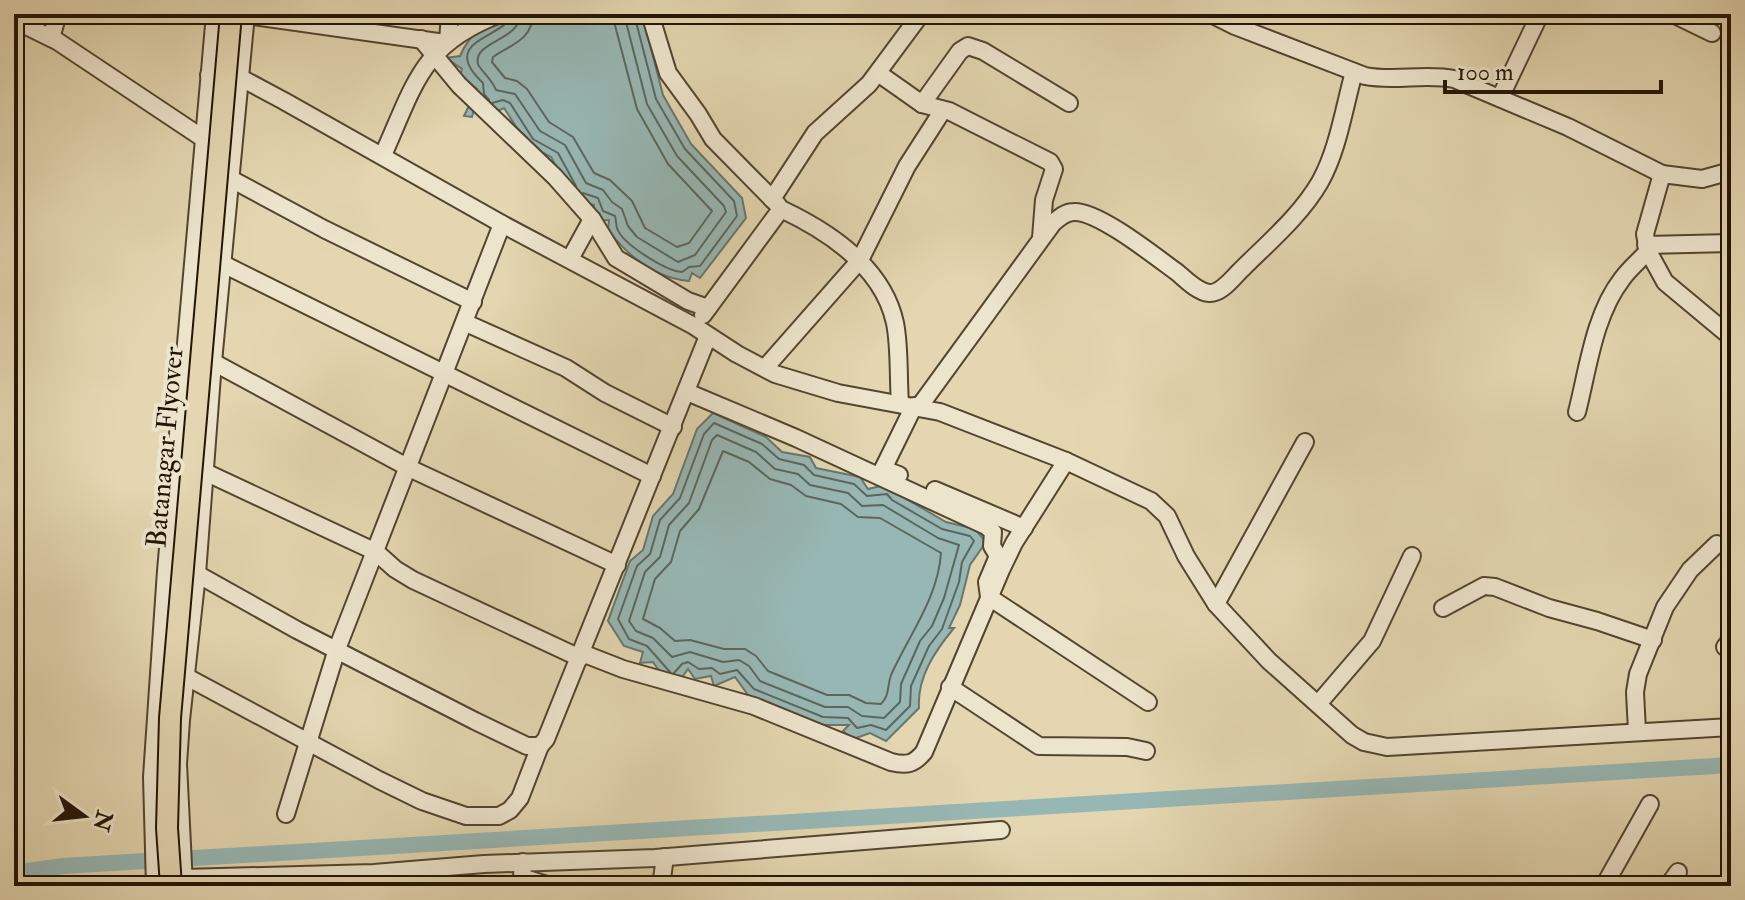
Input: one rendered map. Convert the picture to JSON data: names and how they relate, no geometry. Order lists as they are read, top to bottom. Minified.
{"streets":{"main road":["Batanagar Flyover"]},"scale_bar":"100 m","north":"right"}
